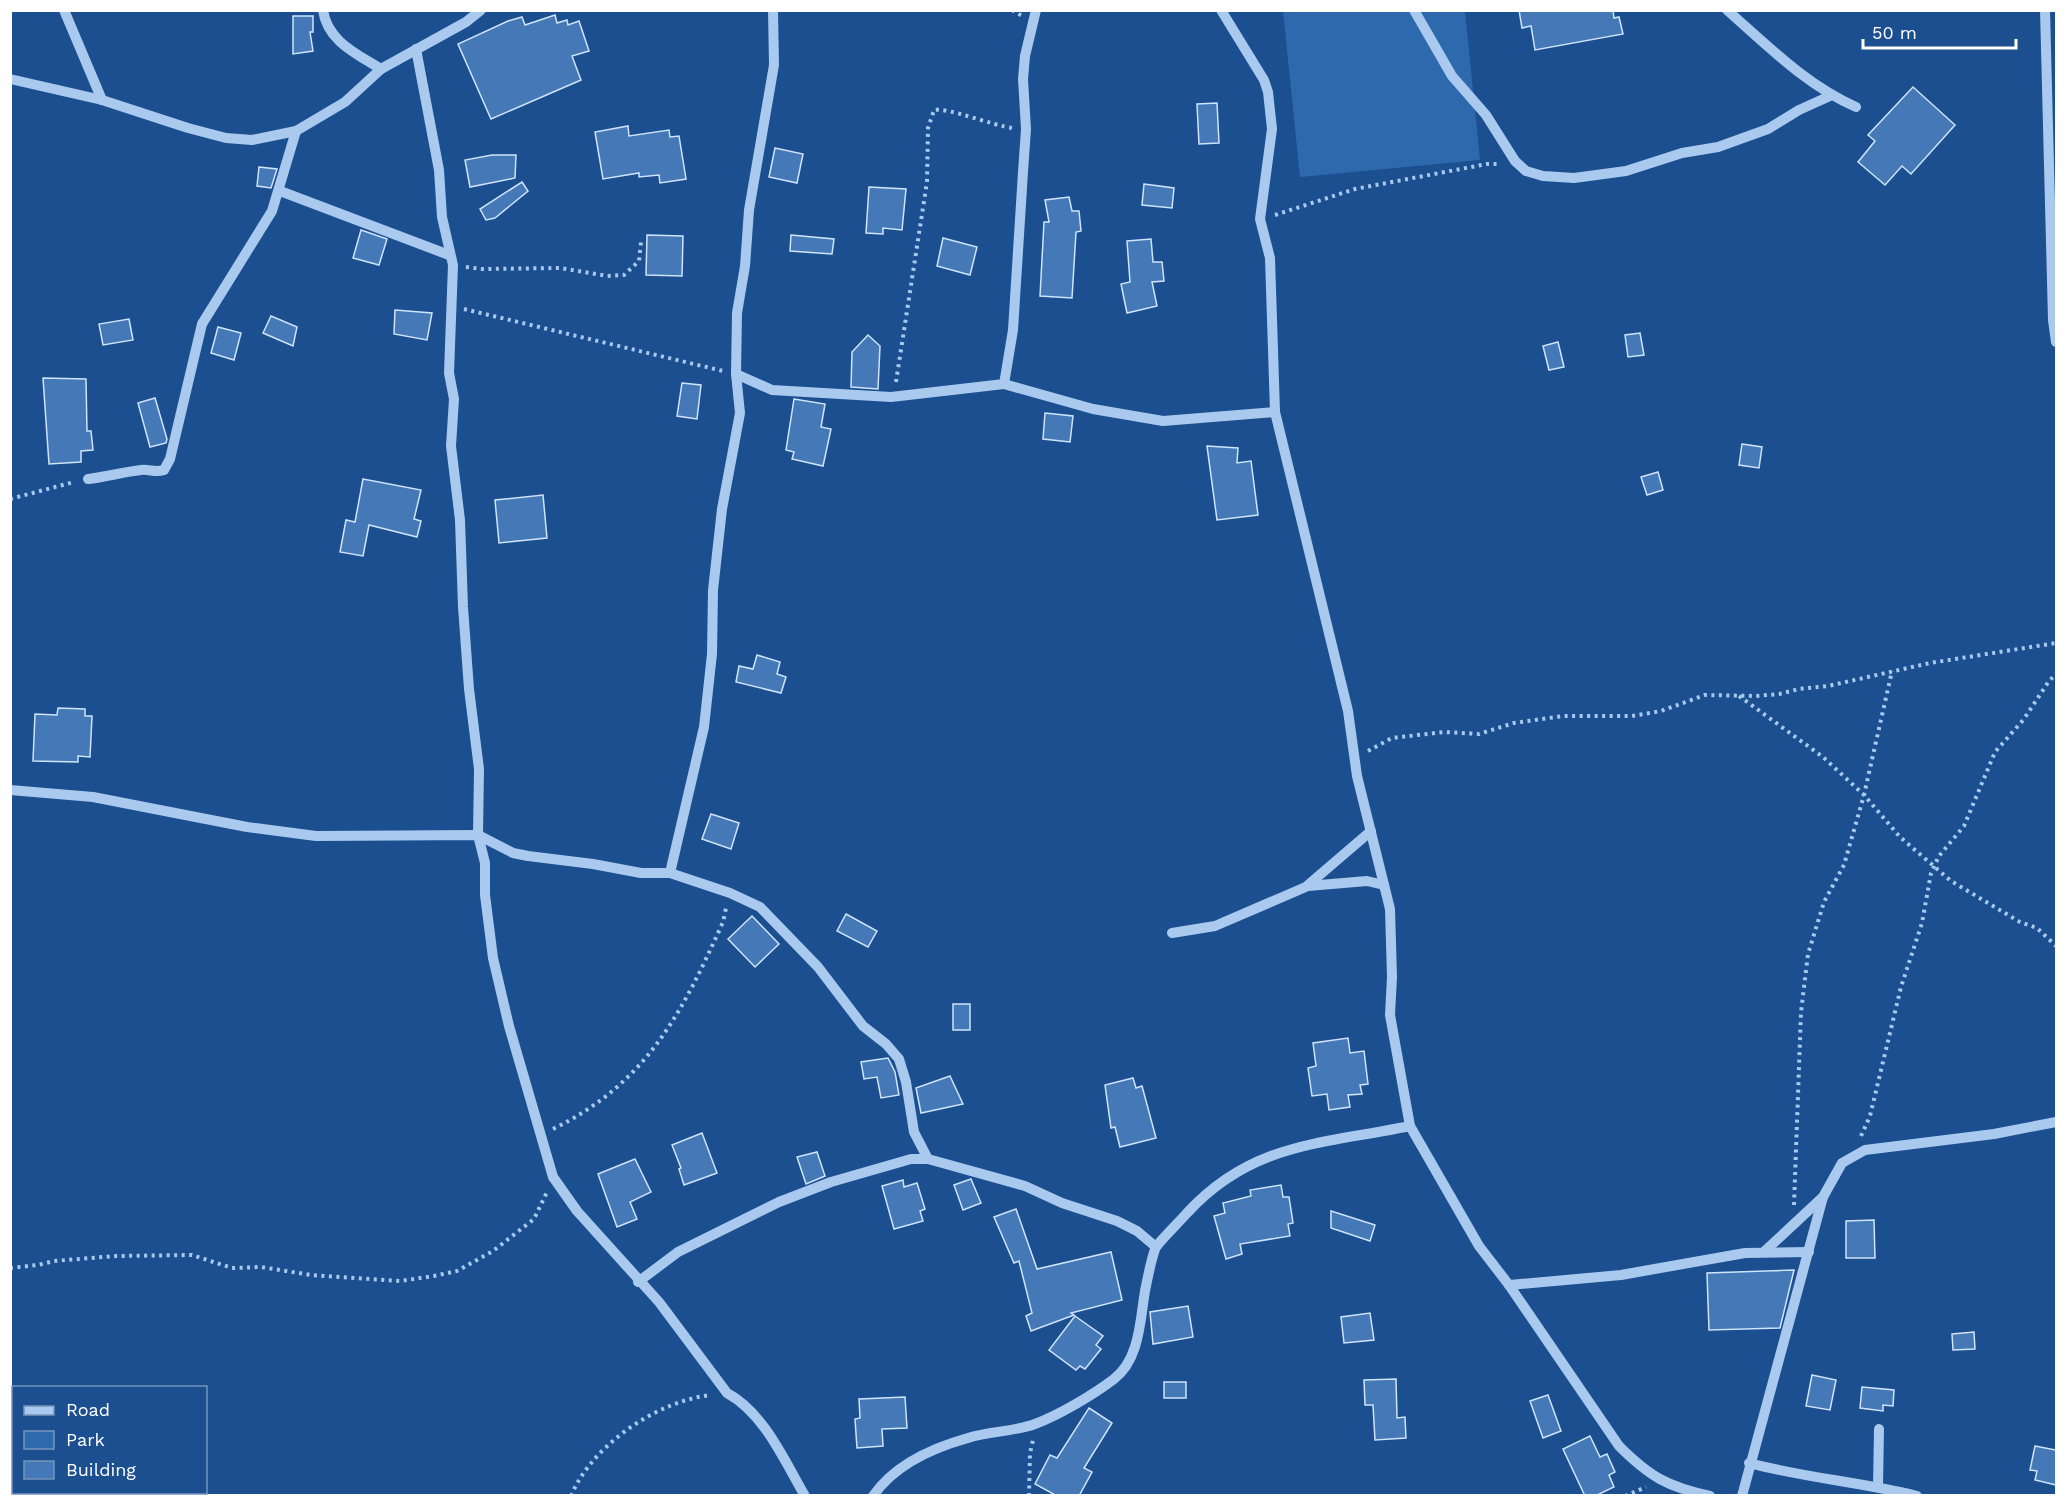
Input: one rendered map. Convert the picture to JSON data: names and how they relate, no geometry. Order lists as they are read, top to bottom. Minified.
{"legend":["Road","Park","Building"],"scale_bar":"50 m"}
